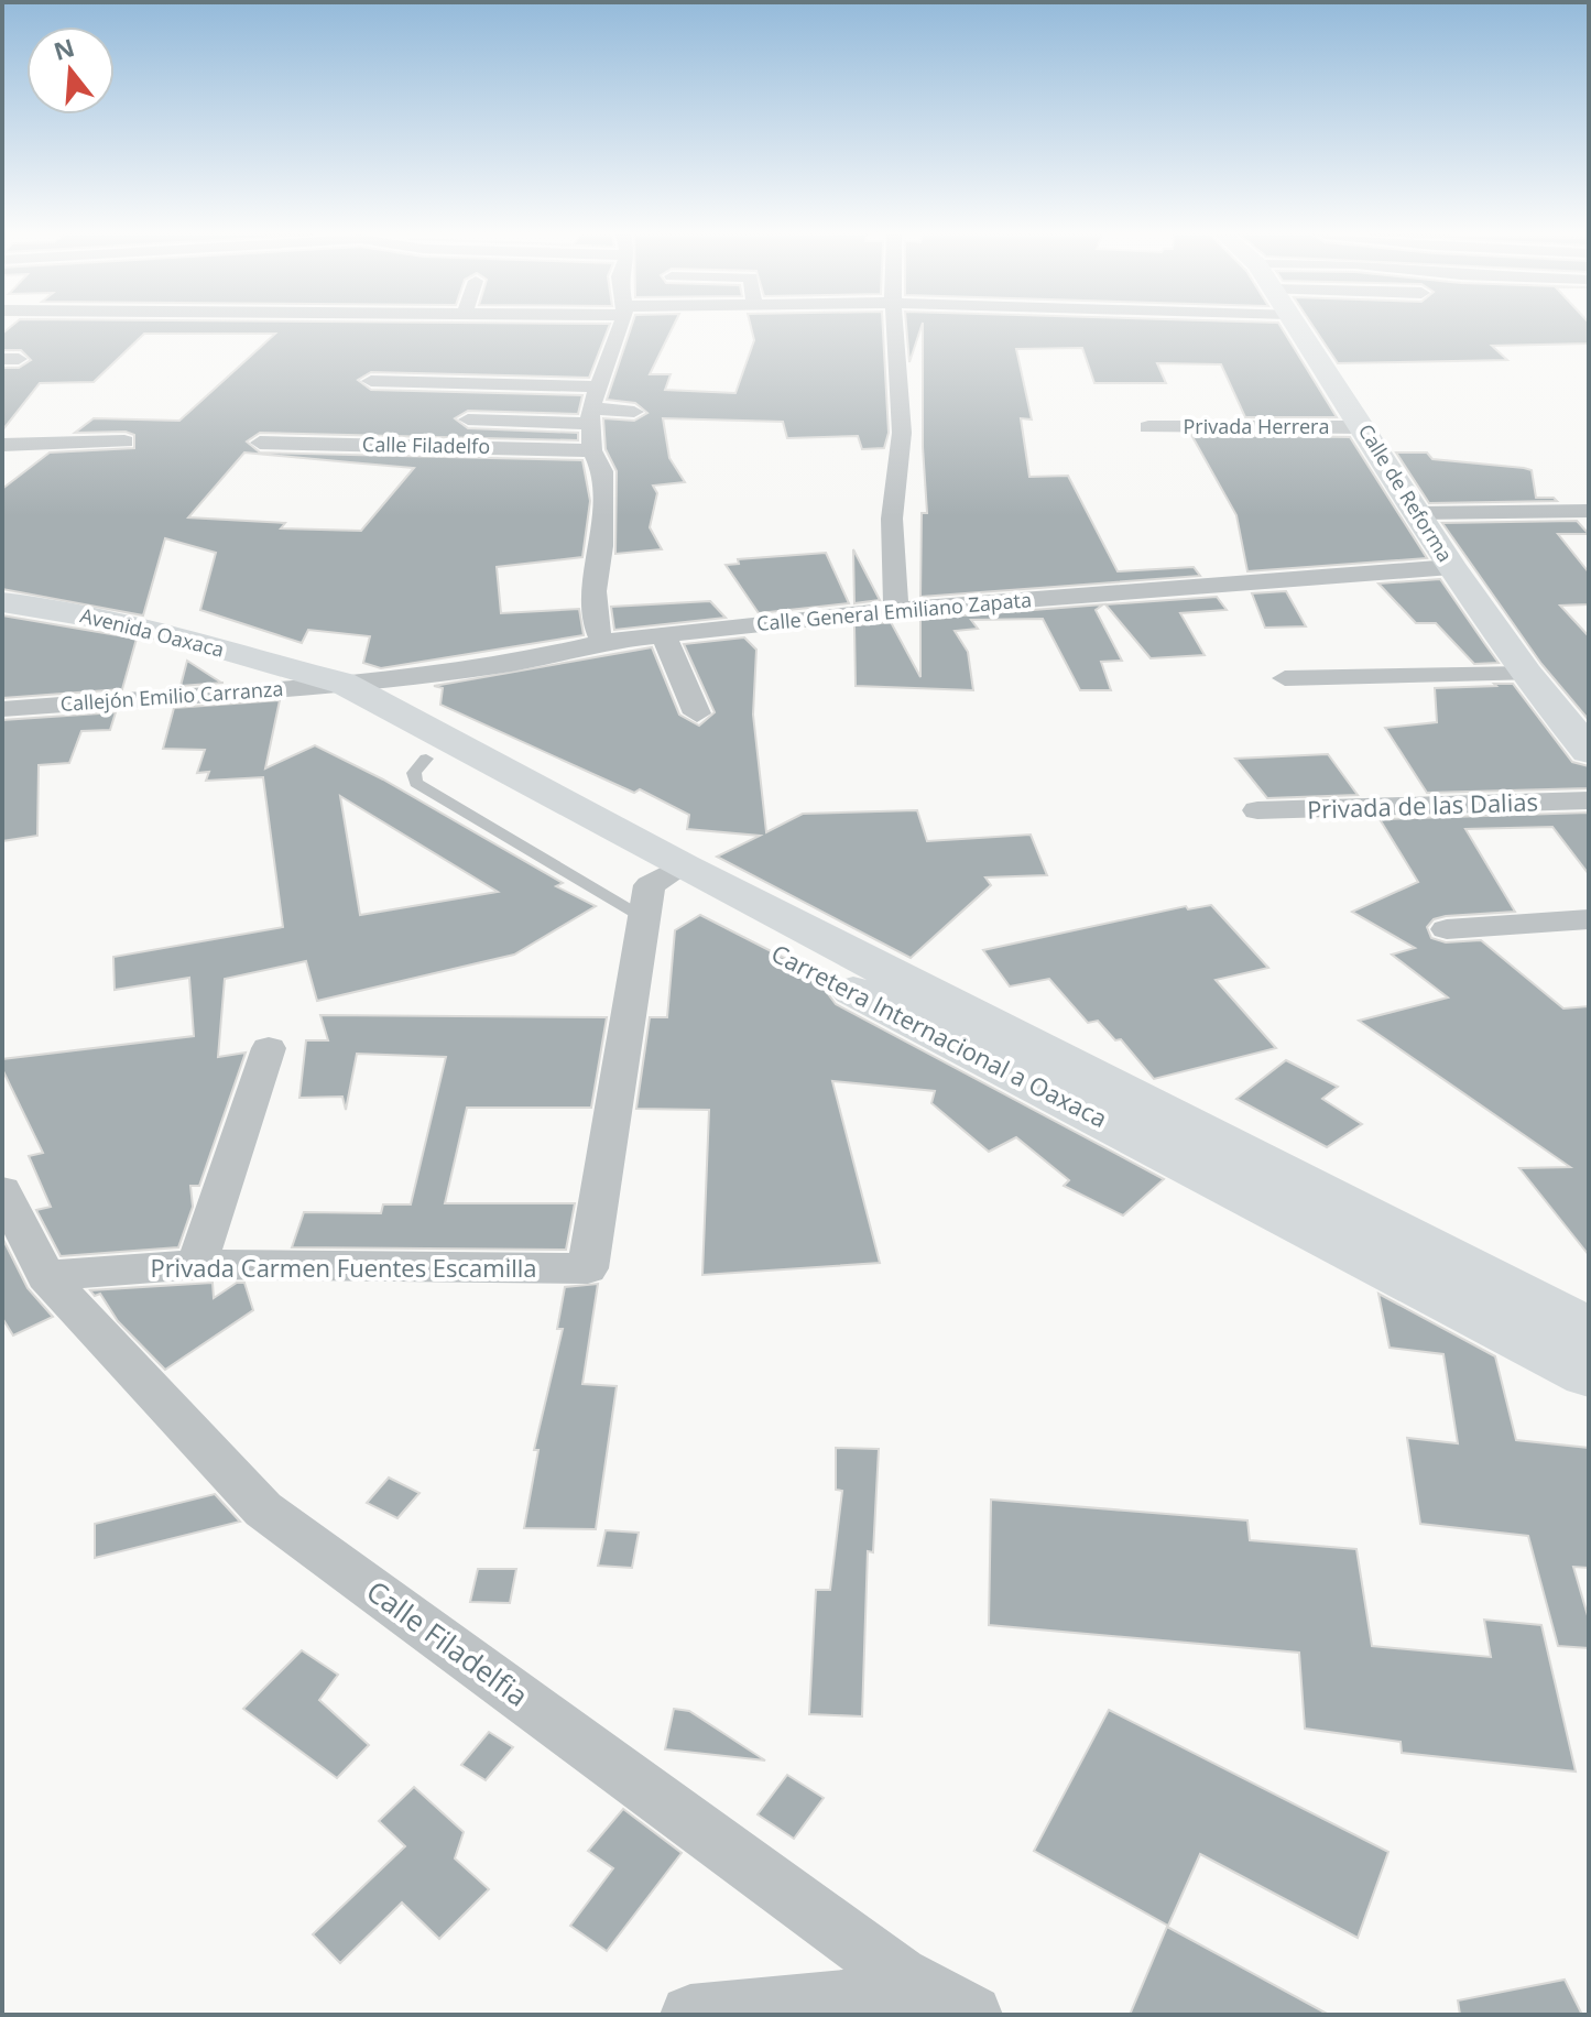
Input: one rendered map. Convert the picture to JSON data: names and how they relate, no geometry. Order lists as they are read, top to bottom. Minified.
{"streets":{"street":["Privada Herrera","Calle Filadelfo","Calle de Reforma","Calle General Emiliano Zapata","Avenida Oaxaca","Callejón Emilio Carranza","Privada de las Dalias","Carretera Internacional a Oaxaca","Privada Carmen Fuentes Escamilla","Calle Filadelfia"]},"crossings":[["Privada Herrera","Calle de Reforma"],["Calle de Reforma","Calle General Emiliano Zapata"],["Calle General Emiliano Zapata","Avenida Oaxaca"],["Calle General Emiliano Zapata","Callejón Emilio Carranza"],["Calle General Emiliano Zapata","Carretera Internacional a Oaxaca"],["Avenida Oaxaca","Callejón Emilio Carranza"],["Avenida Oaxaca","Carretera Internacional a Oaxaca"],["Callejón Emilio Carranza","Carretera Internacional a Oaxaca"],["Carretera Internacional a Oaxaca","Privada Carmen Fuentes Escamilla"],["Privada Carmen Fuentes Escamilla","Calle Filadelfia"]],"north":"top"}
